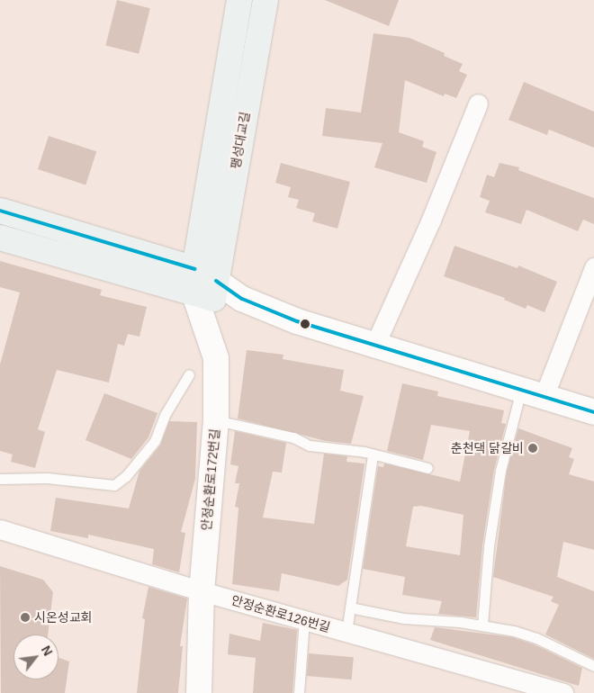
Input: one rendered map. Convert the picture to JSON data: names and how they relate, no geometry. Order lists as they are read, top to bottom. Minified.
{"streets":{"main road":["팽성대교길"],"street":["안정순환로172번길","안정순환로126번길"]},"crossings":[["팽성대교길","안정순환로172번길"],["안정순환로172번길","안정순환로126번길"]],"places":["춘천댁 닭갈비","시온성교회"],"north":"top right"}
